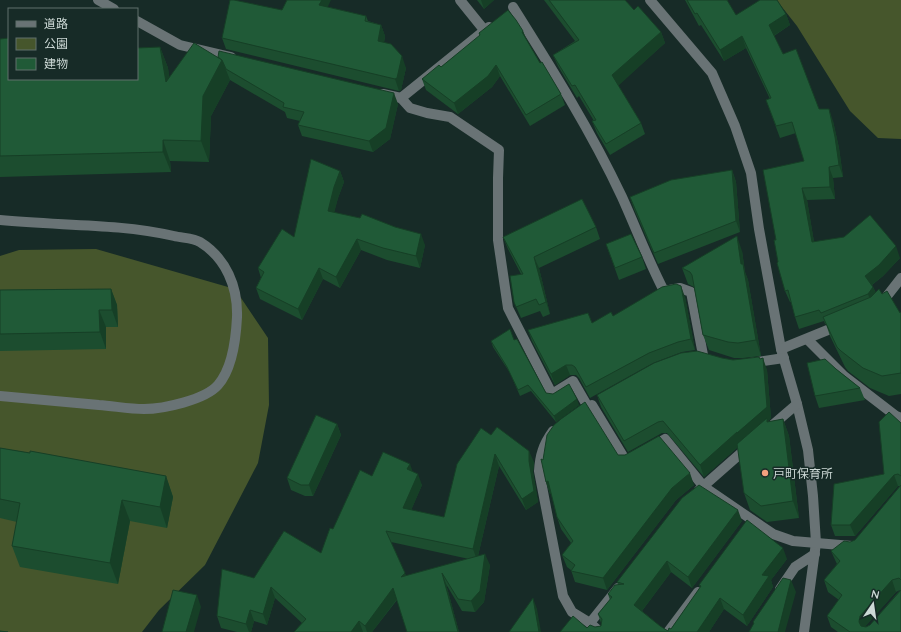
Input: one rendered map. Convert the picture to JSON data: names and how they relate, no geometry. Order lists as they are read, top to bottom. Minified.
{"places":["戸町保育所"],"legend":["道路","公園","建物"],"north":"top"}
